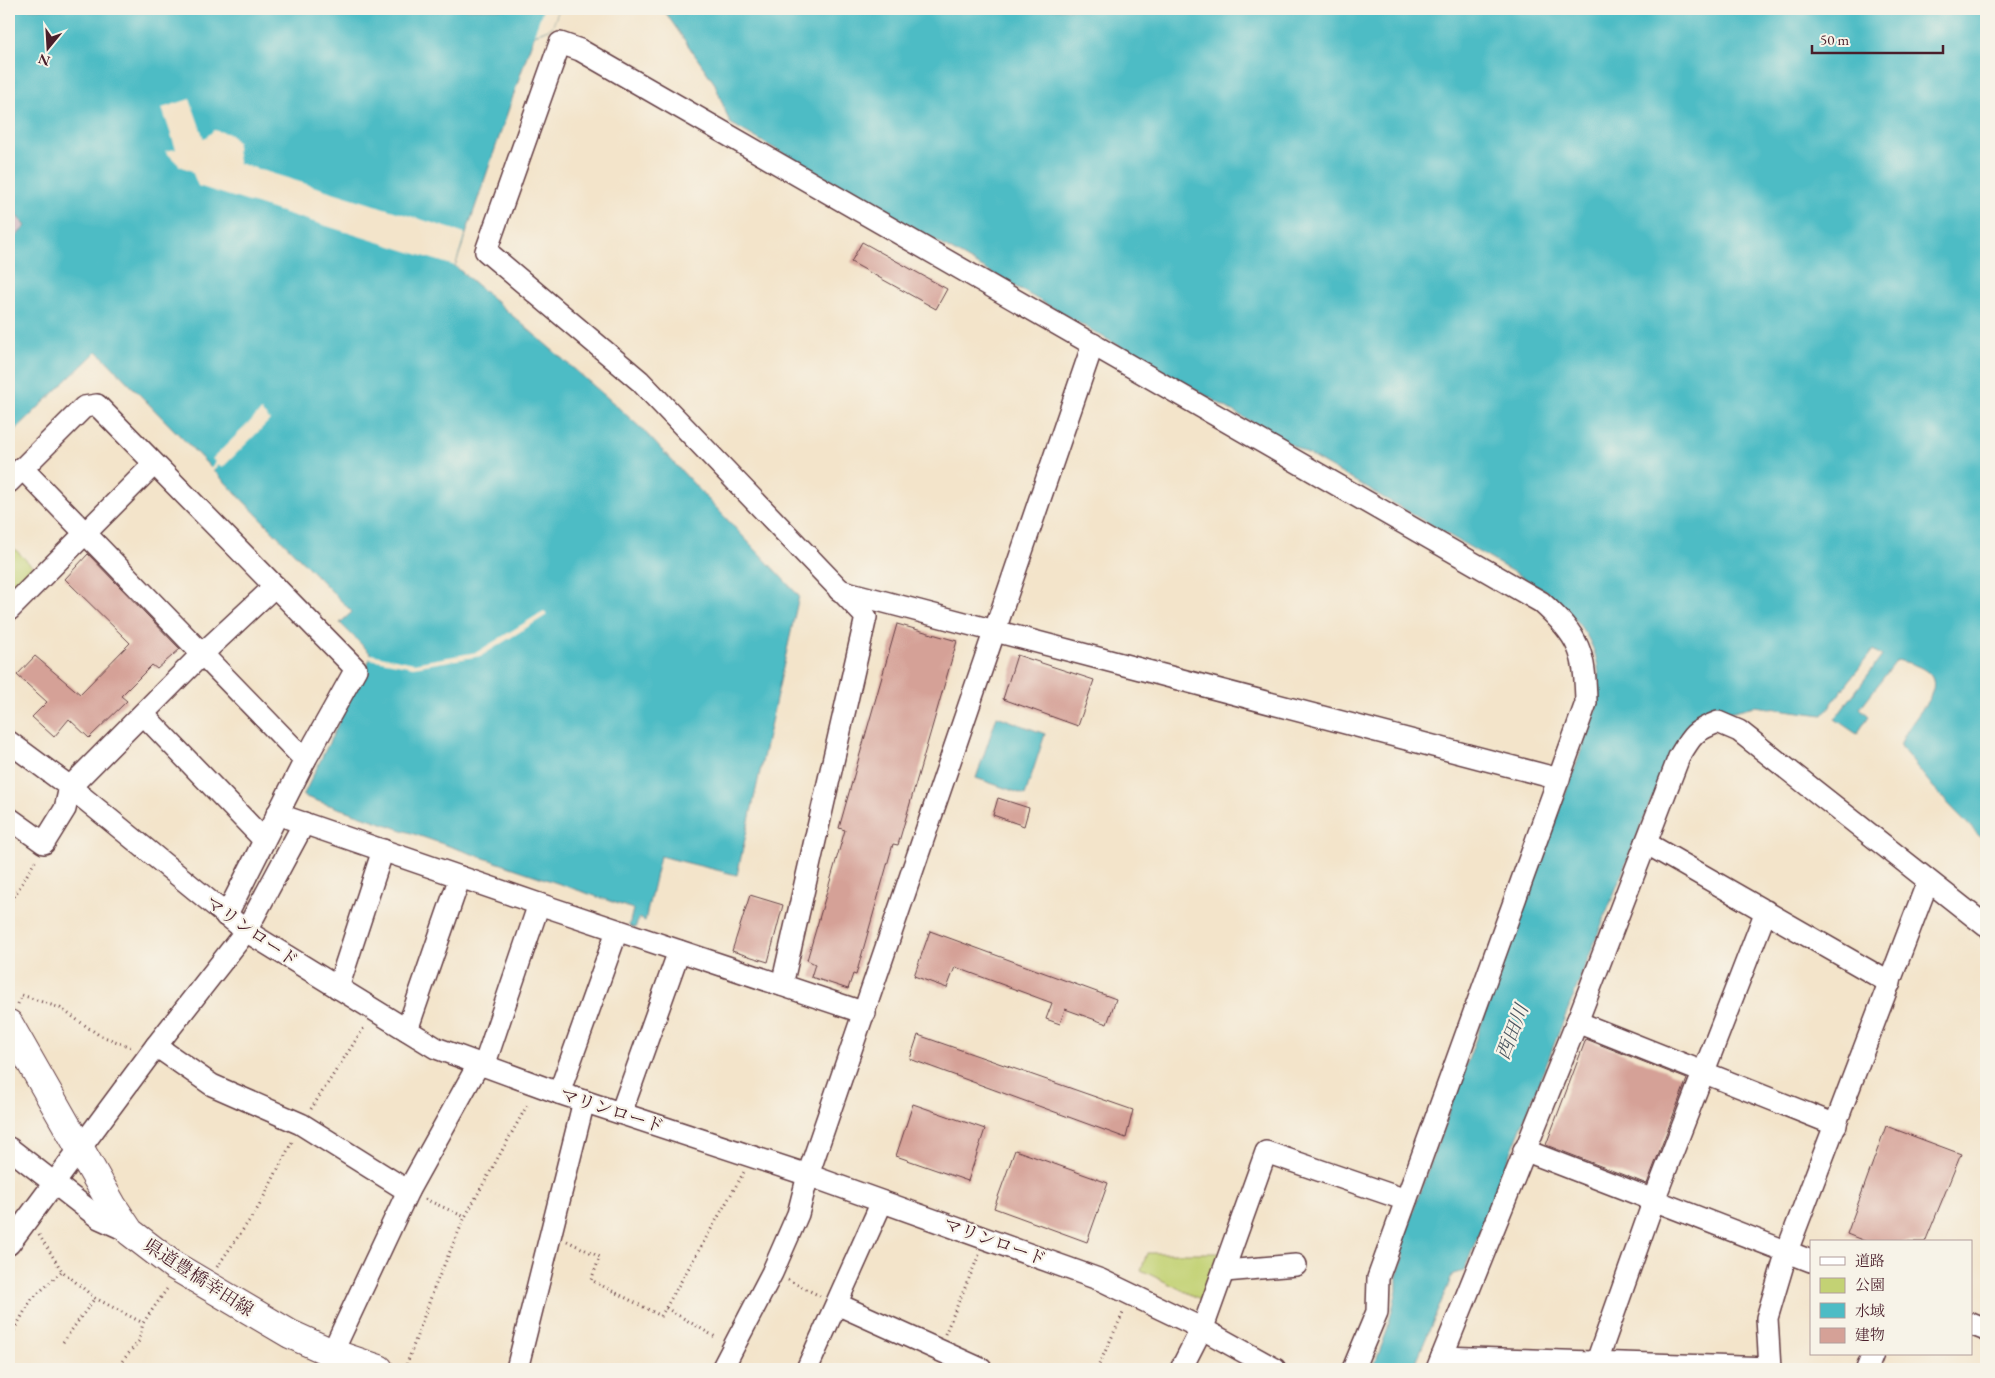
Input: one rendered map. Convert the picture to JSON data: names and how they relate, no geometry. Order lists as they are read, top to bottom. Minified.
{"streets":{"main road":["県道豊橋幸田線"],"street":["マリンロード"]},"water":["西田川"],"legend":["道路","公園","水域","建物"],"scale_bar":"50 m","north":"bottom"}
